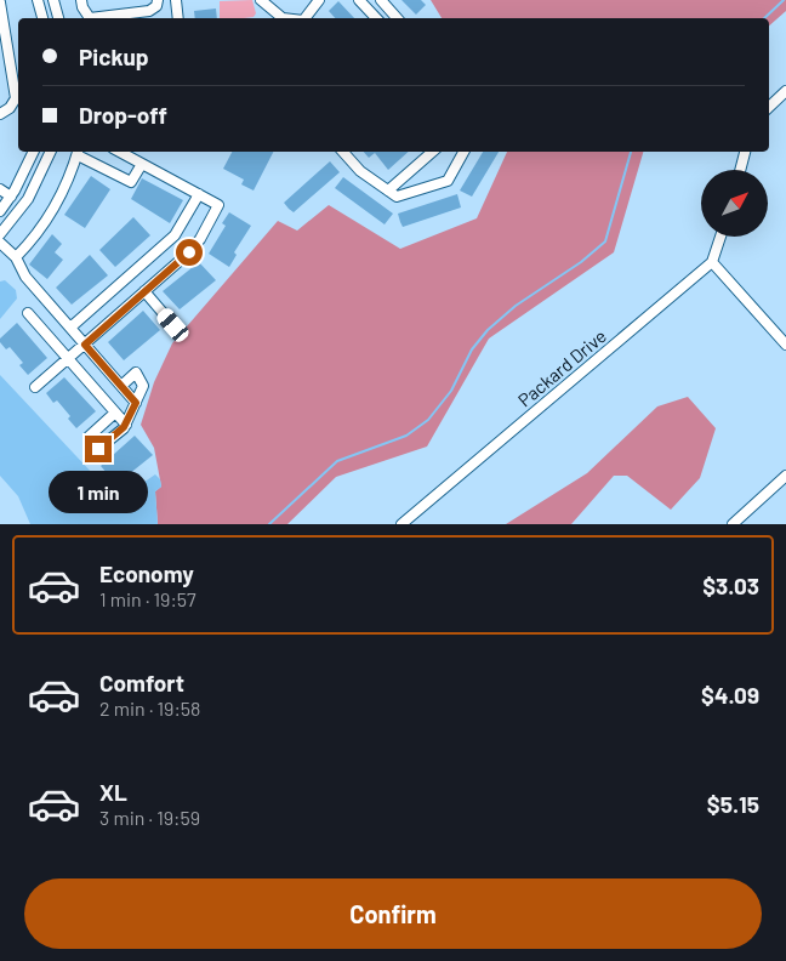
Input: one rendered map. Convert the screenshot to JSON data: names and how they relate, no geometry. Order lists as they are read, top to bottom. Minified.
{"streets":{"street":["Packard Drive"]},"north":"top right","page":{"banner":["Pickup","Drop-off"],"bubble":"1 min","list":[{"name":"Economy","note":"1 min · 19:57","value":"$3.03"},{"name":"Comfort","note":"2 min · 19:58","value":"$4.09"},{"name":"XL","note":"3 min · 19:59","value":"$5.15"}],"buttons":"Confirm"}}
